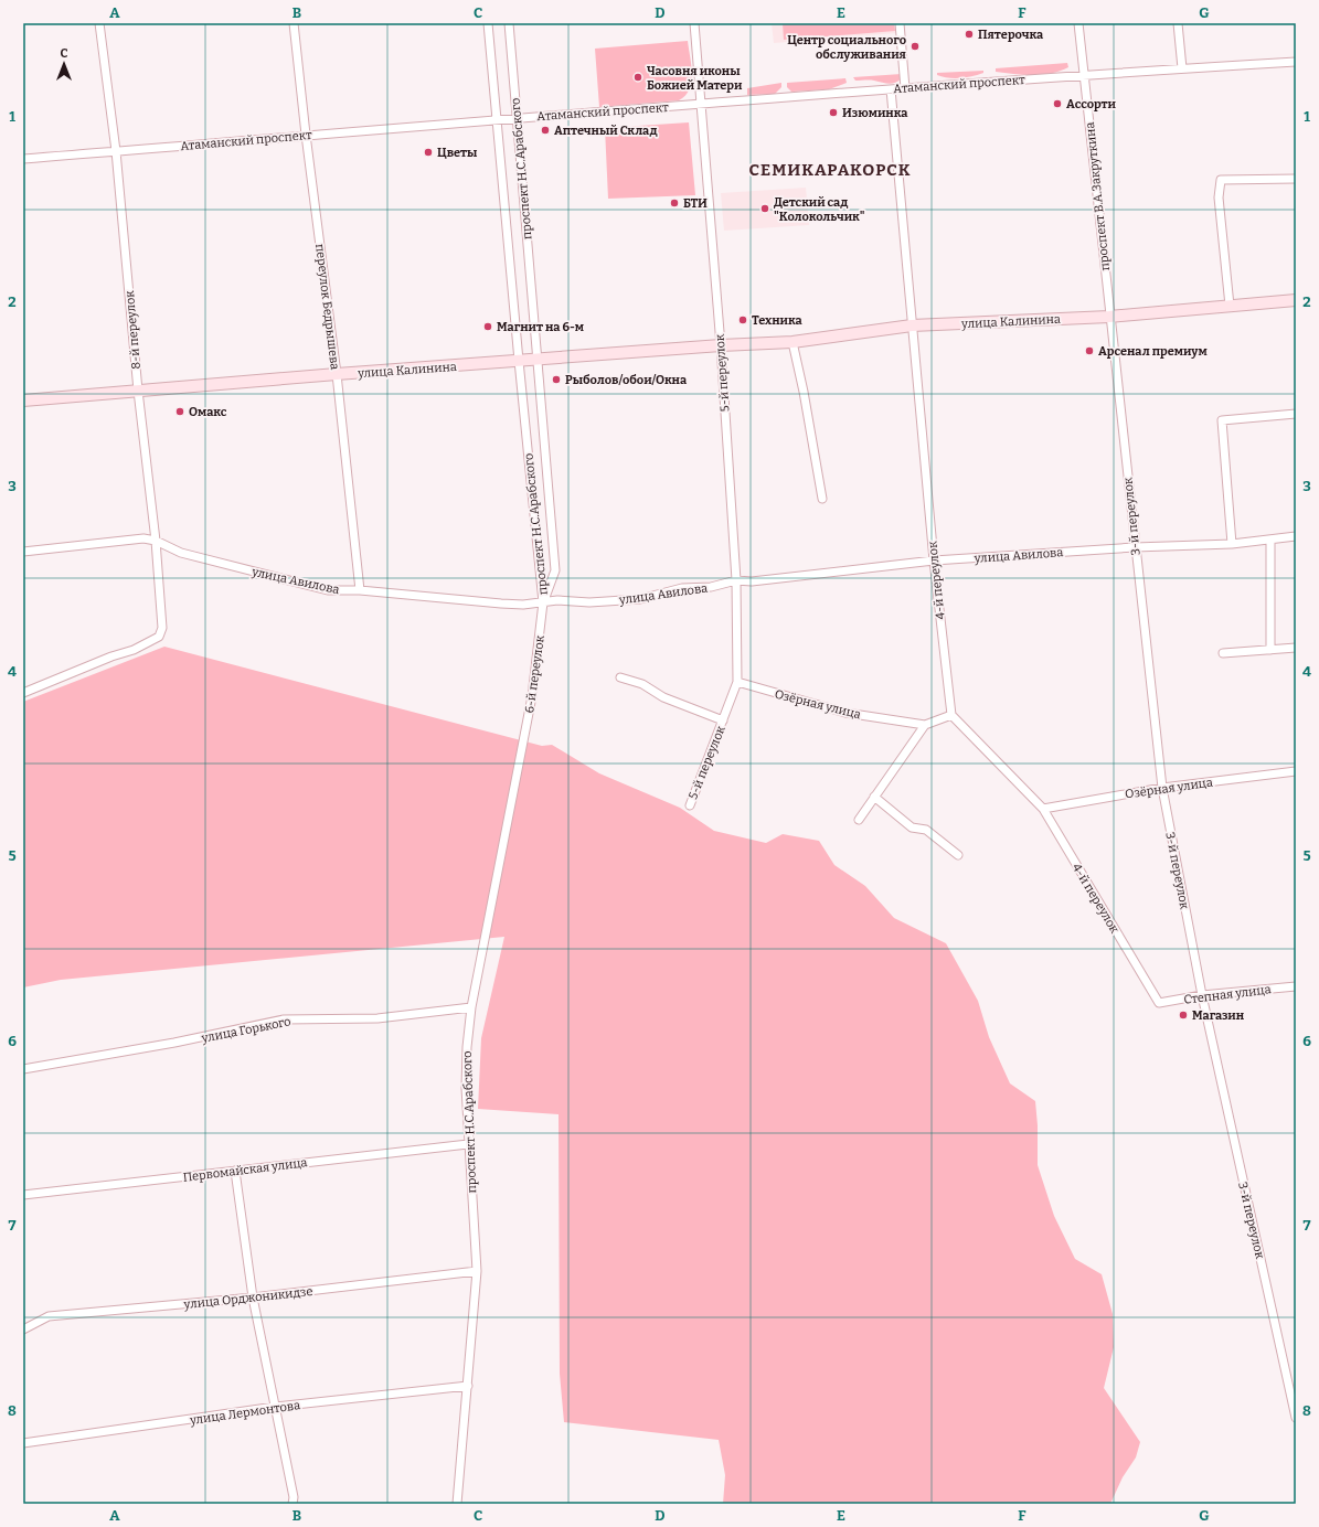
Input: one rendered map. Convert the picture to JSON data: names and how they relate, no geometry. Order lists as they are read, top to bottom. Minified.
{"streets":{"main road":["улица Калинина"],"street":["Атаманский проспект","проспект Н.С.Арабского","проспект В.А.Закруткина","переулок Бедрышева","8-й переулок","5-й переулок","3-й переулок","улица Авилова","4-й переулок","6-й переулок","Озёрная улица","Степная улица","улица Горького","Первомайская улица","улица Орджоникидзе","улица Лермонтова"]},"crossings":[["Атаманский проспект","проспект Н.С.Арабского"],["Атаманский проспект","проспект В.А.Закруткина"],["Атаманский проспект","переулок Бедрышева"],["Атаманский проспект","8-й переулок"],["Атаманский проспект","5-й переулок"],["Атаманский проспект","4-й переулок"],["проспект Н.С.Арабского","улица Калинина"],["проспект Н.С.Арабского","улица Авилова"],["проспект Н.С.Арабского","6-й переулок"],["проспект Н.С.Арабского","улица Горького"],["проспект Н.С.Арабского","Первомайская улица"],["проспект Н.С.Арабского","улица Орджоникидзе"],["проспект Н.С.Арабского","улица Лермонтова"],["проспект В.А.Закруткина","улица Калинина"],["проспект В.А.Закруткина","3-й переулок"],["переулок Бедрышева","улица Калинина"],["переулок Бедрышева","улица Авилова"],["улица Калинина","8-й переулок"],["улица Калинина","5-й переулок"],["улица Калинина","3-й переулок"],["улица Калинина","4-й переулок"],["8-й переулок","улица Авилова"],["5-й переулок","улица Авилова"],["5-й переулок","Озёрная улица"],["3-й переулок","улица Авилова"],["3-й переулок","Озёрная улица"],["3-й переулок","Степная улица"],["улица Авилова","4-й переулок"],["улица Авилова","6-й переулок"],["4-й переулок","Озёрная улица"],["4-й переулок","Степная улица"]],"districts":["СЕМИКАРАКОРСК"],"places":["Пятeрочка","Центр социального обслуживания","Часовня иконы Божией Матери","Ассорти","Изюминка","Аптечный Склад","Цветы","БТИ","Детский сад \"Колокольчик\"","Техника","Магнит на 6-м","Арсенал премиум","Рыболов/обои/Окна","Омакс","Магазин"],"north":"top","grid":{"columns":["A","B","C","D","E","F","G"],"rows":["1","2","3","4","5","6","7","8"]}}
